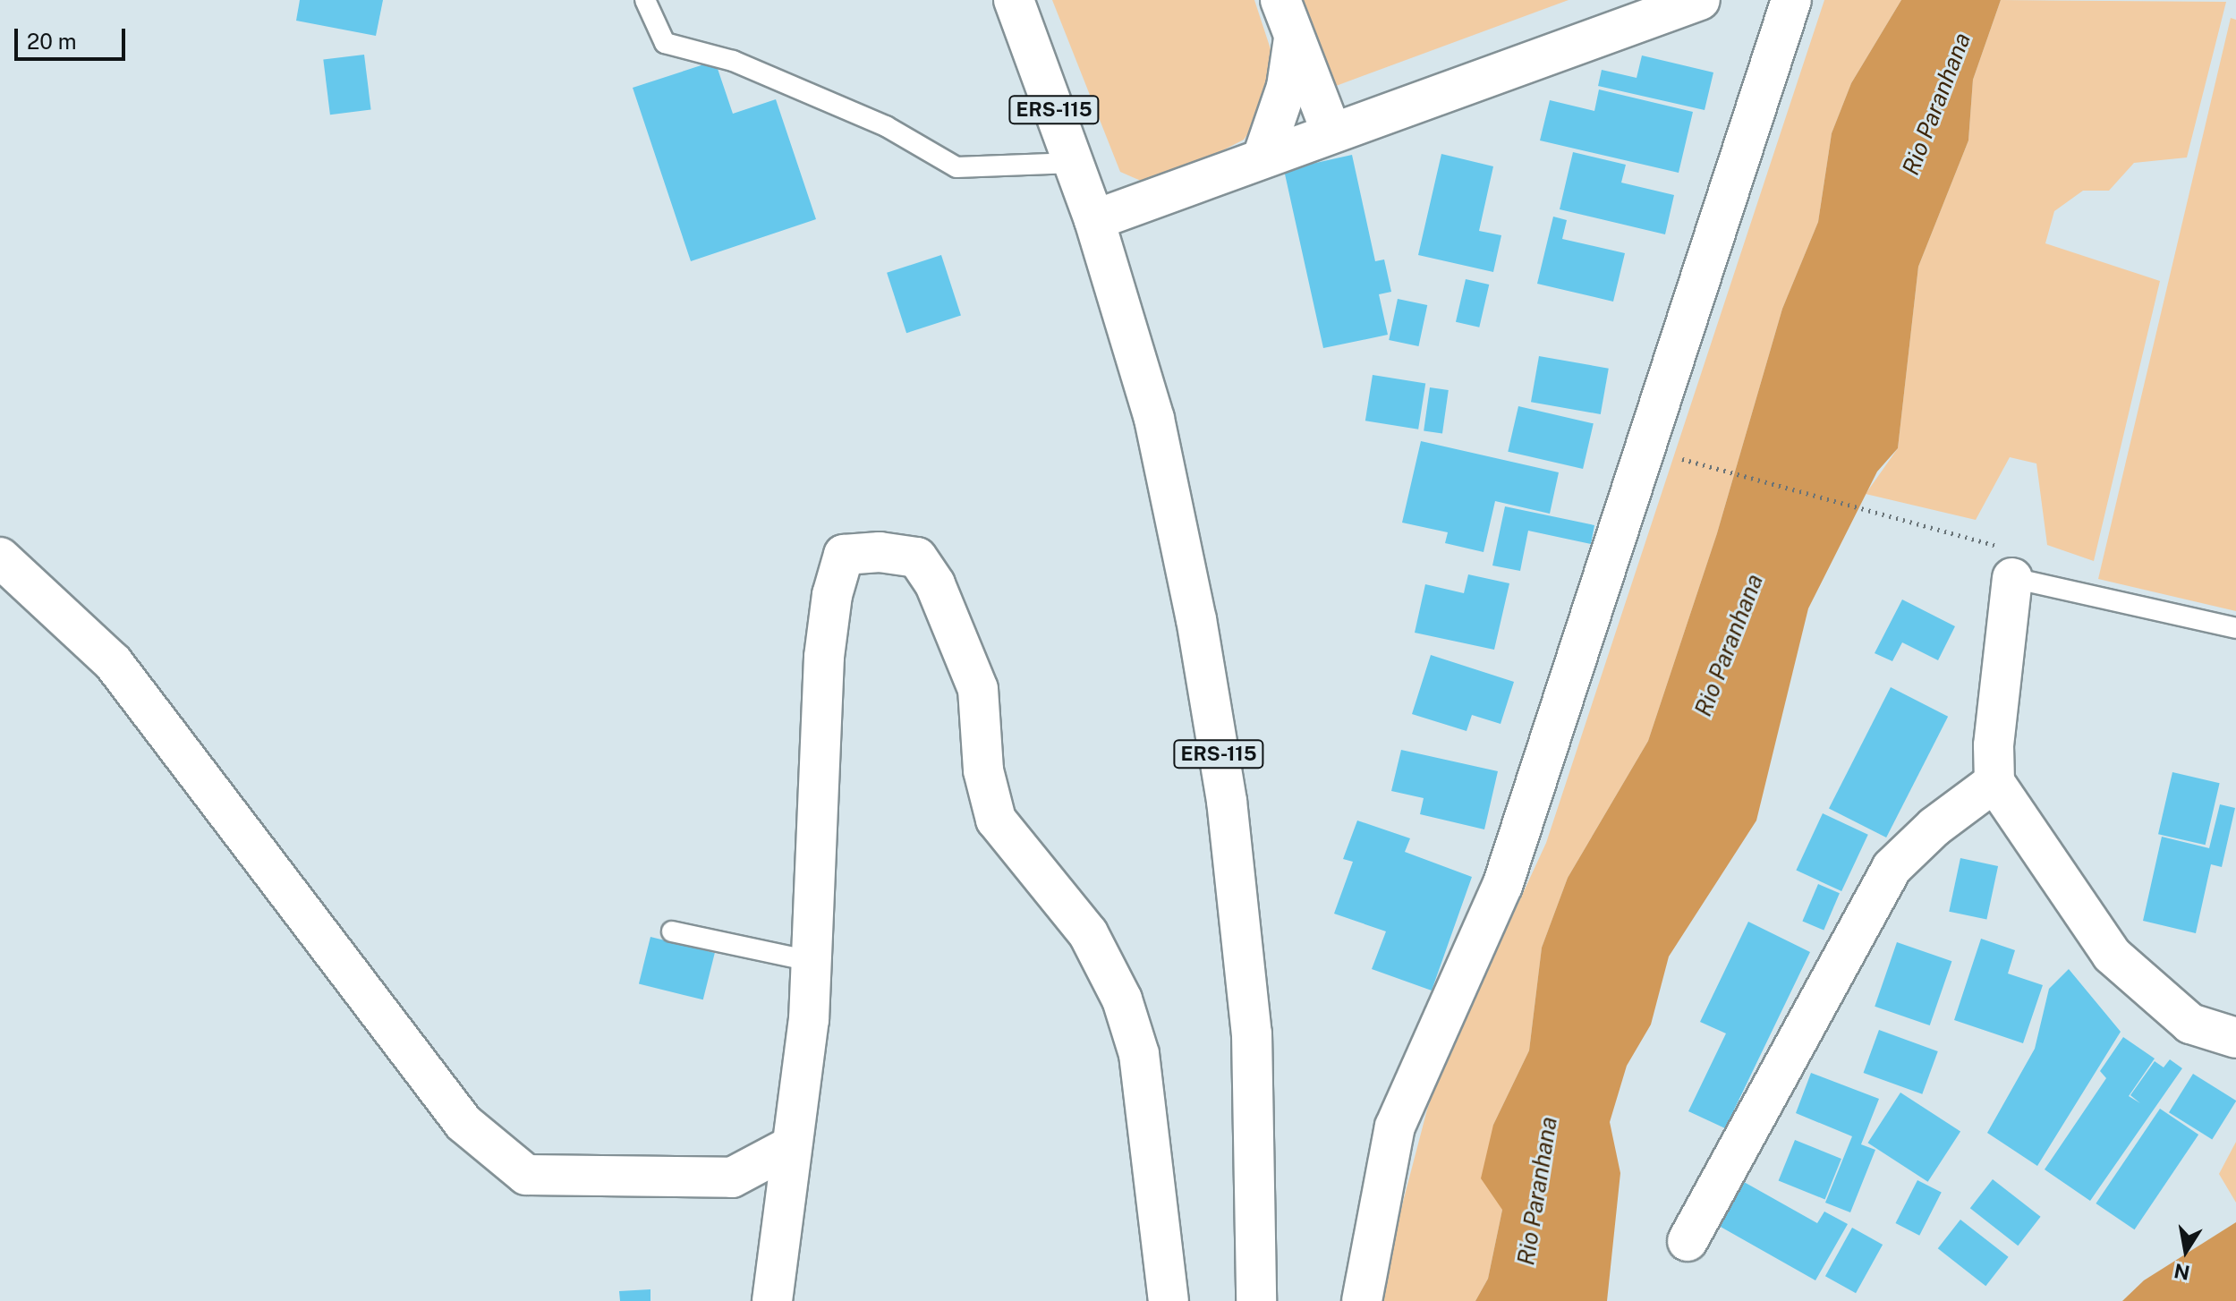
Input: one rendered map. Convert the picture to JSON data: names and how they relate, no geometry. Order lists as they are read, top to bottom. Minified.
{"streets":{"street":["ERS-115"]},"water":["Rio Paranhana"],"scale_bar":"20 m","north":"bottom"}
